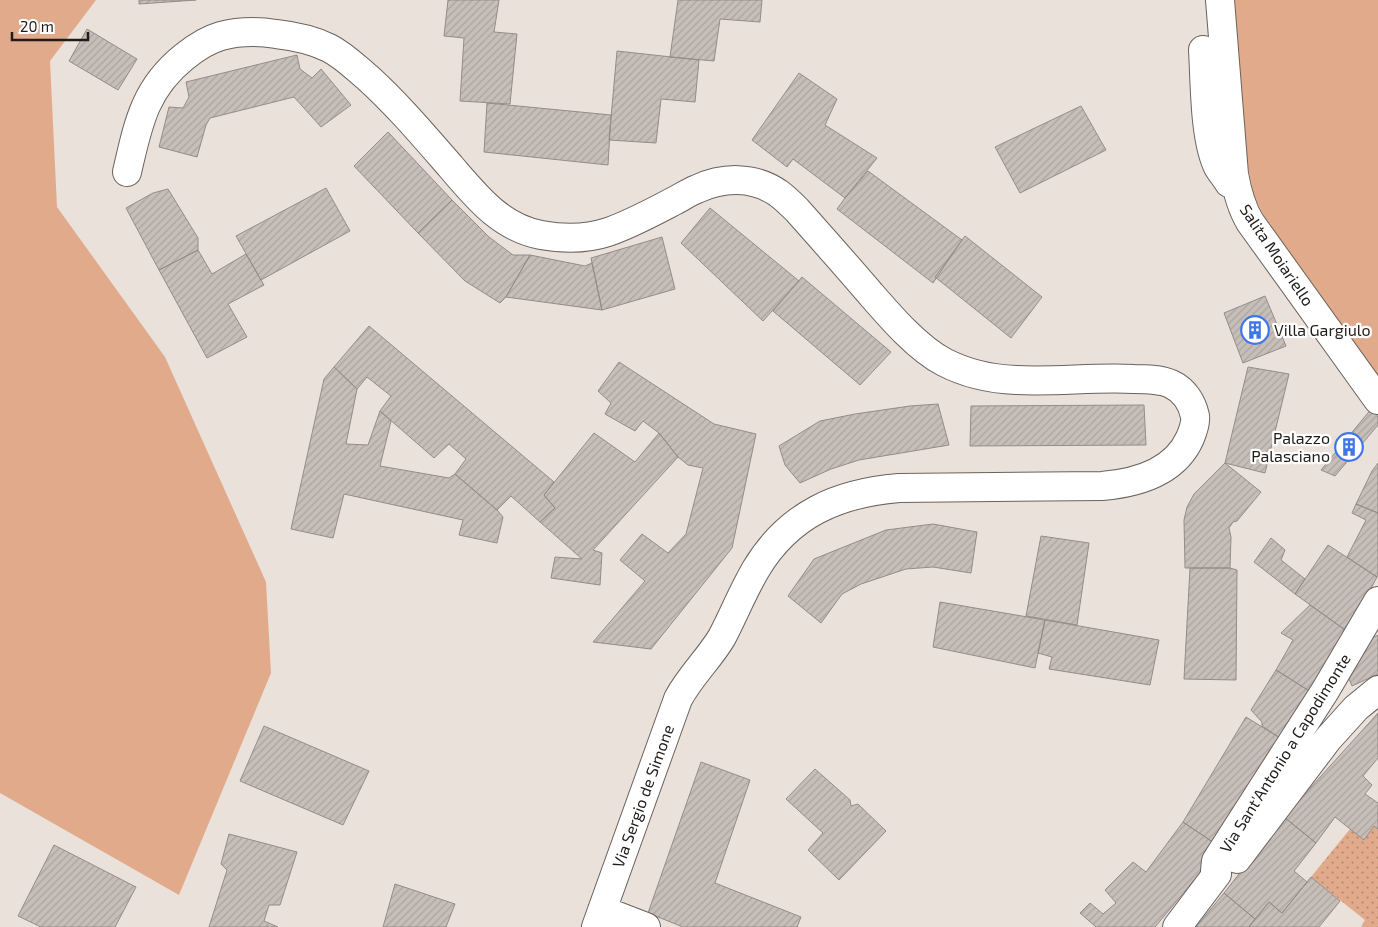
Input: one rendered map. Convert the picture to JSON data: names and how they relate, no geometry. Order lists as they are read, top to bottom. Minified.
{"streets":{"street":["Salita Moiariello","Via Sant'Antonio a Capodimonte","Via Sergio de Simone"]},"places":{"building":["Villa Gargiulo","Palazzo Palasciano"]},"scale_bar":"20 m"}
